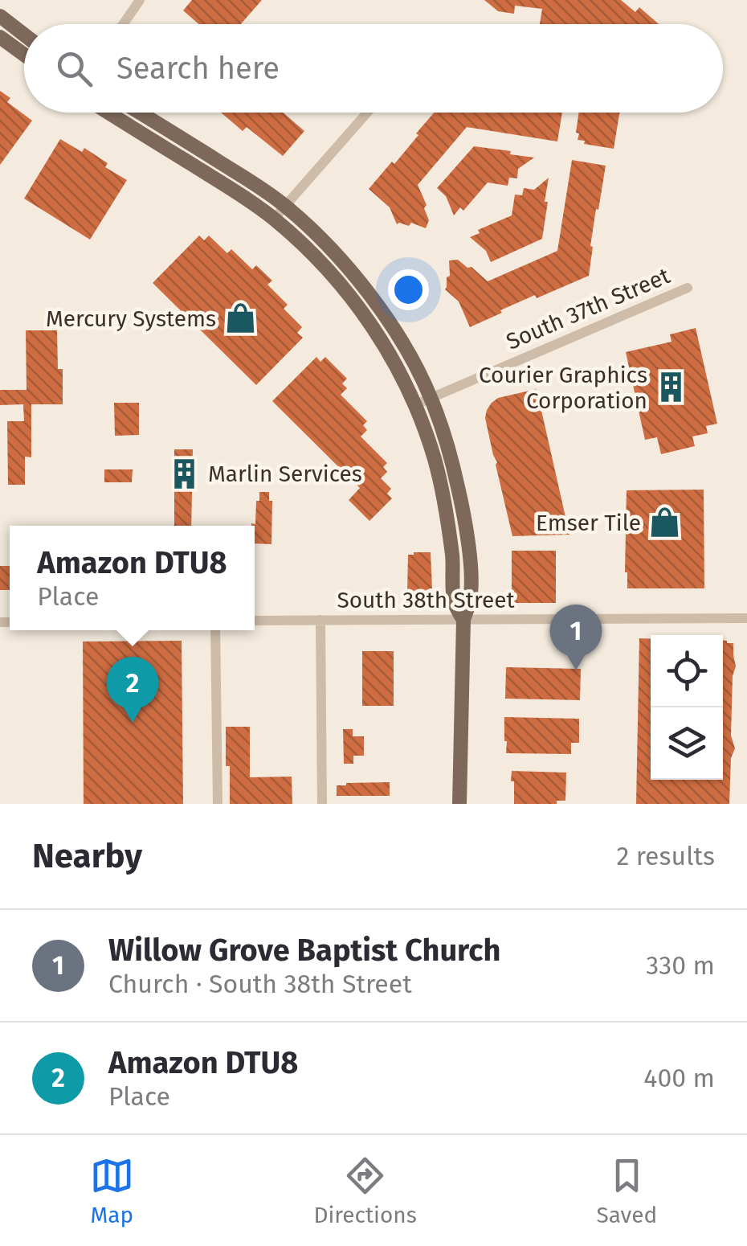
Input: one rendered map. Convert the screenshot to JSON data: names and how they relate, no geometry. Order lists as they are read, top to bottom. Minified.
{"streets":{"street":["South 37th Street","South 38th Street"]},"places":{"shop":["Mercury Systems","Emser Tile"],"building":["Courier Graphics Corporation","Marlin Services"]},"page":{"search":"Search here","popup":["Amazon DTU8","Place"],"pins":["1","2"],"heading":["Nearby","2 results"],"list":[{"mark":"1","name":"Willow Grove Baptist Church","note":"Church · South 38th Street","value":"330 m"},{"mark":"2","name":"Amazon DTU8","note":"Place","value":"400 m"}],"nav":["Map","Directions","Saved"]}}
